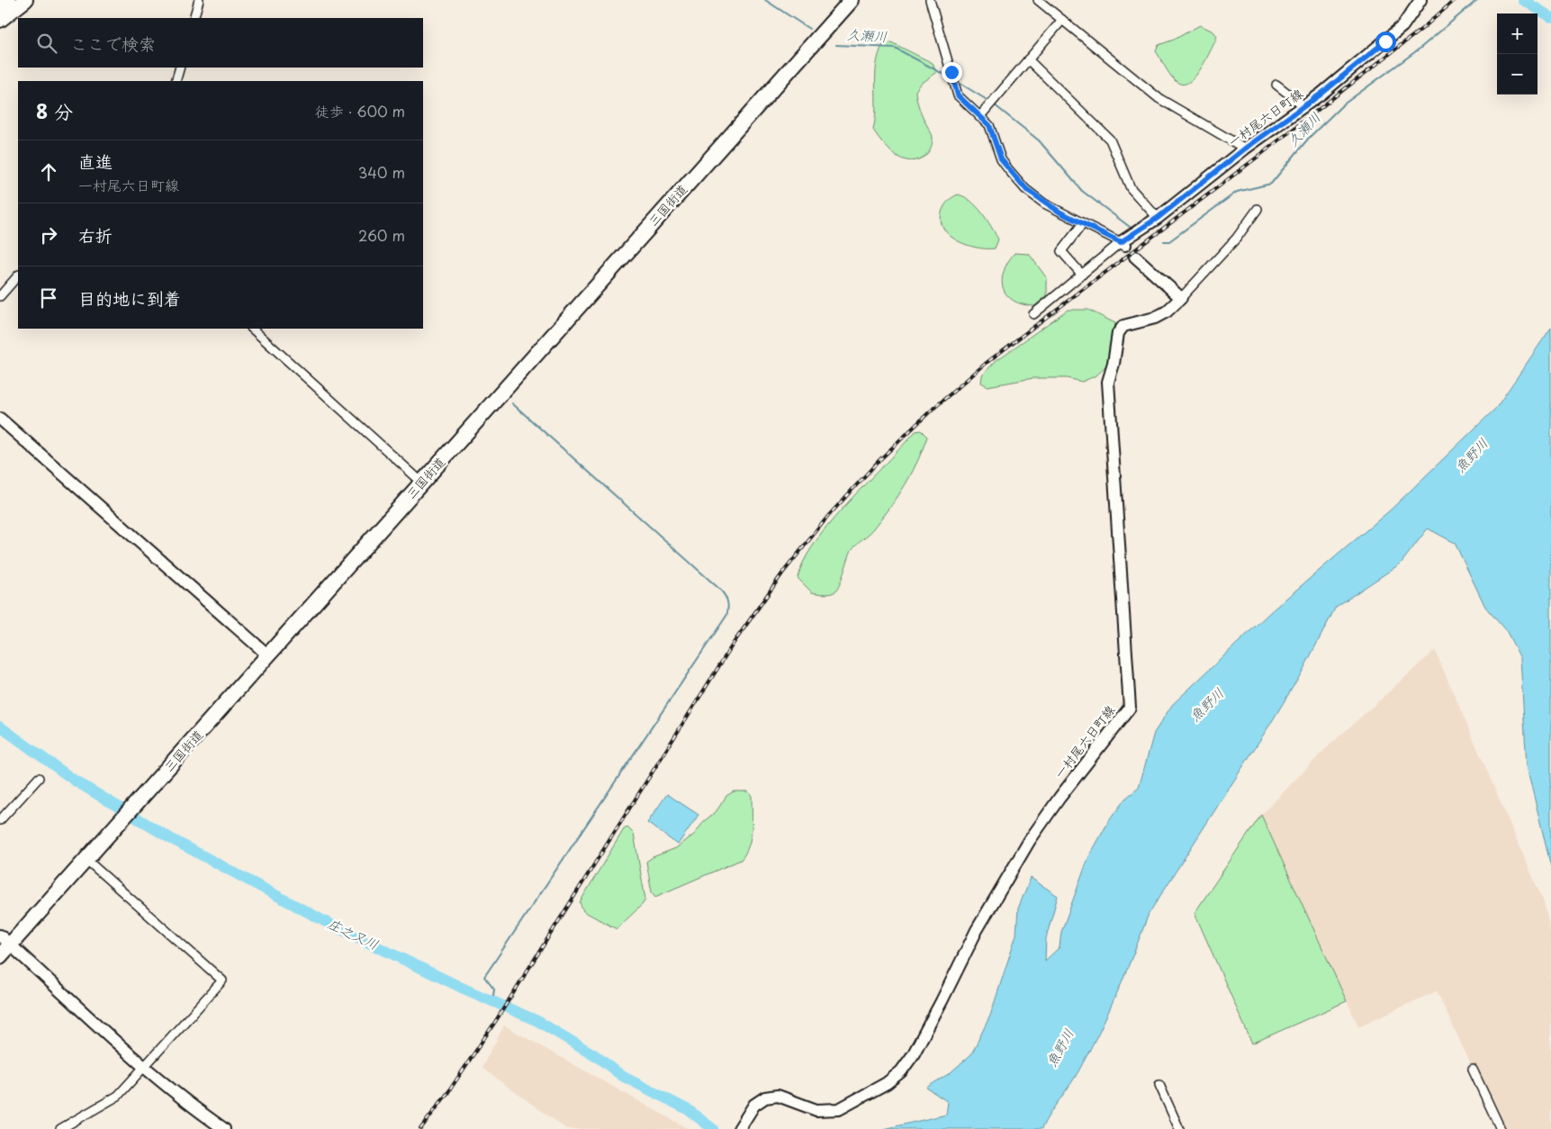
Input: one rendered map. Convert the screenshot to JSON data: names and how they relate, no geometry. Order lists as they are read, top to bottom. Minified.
{"streets":{"highway":["三国街道"],"main road":["一村尾六日町線"]},"water":["久瀬川","魚野川","庄之又川"],"page":{"map_buttons":["+","−"],"search":"ここで検索","heading":["8 分","徒歩 · 600 m"],"list":[["直進","一村尾六日町線","340 m"],["右折","260 m"],"目的地に到着"]}}
